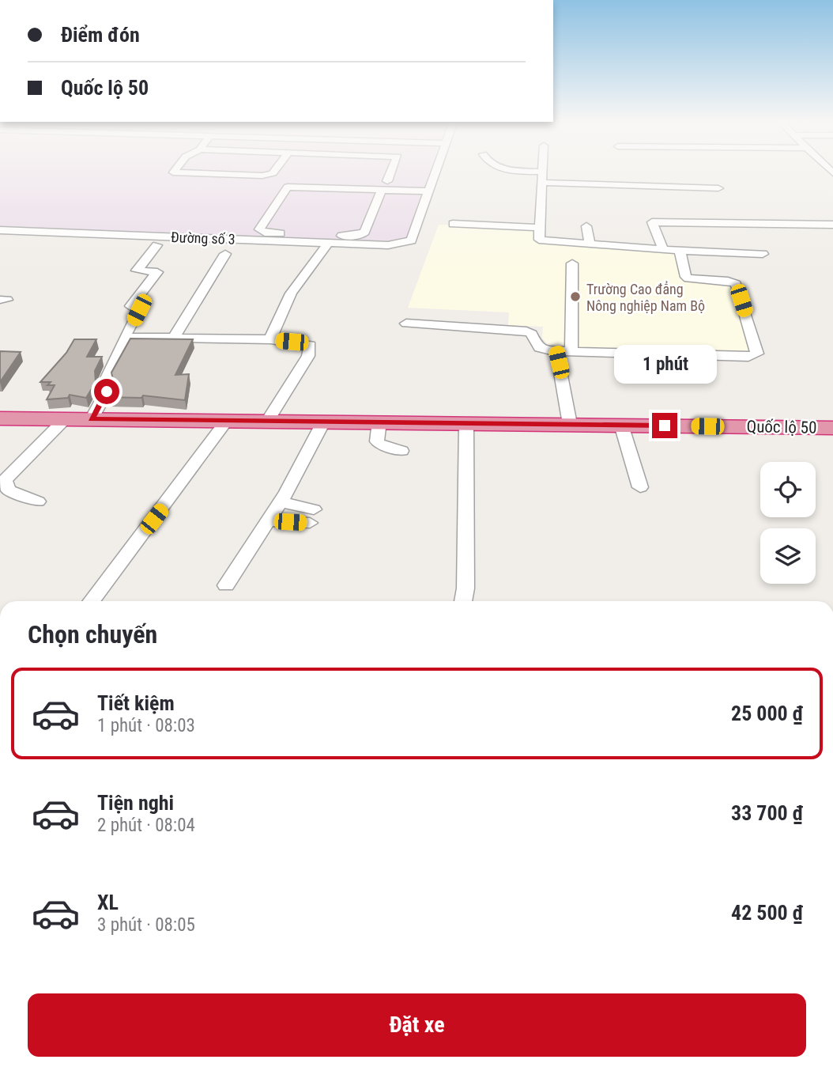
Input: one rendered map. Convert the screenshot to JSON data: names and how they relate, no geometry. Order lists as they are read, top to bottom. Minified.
{"streets":{"highway":["Quốc lộ 50"],"street":["Đường số 3"]},"places":["Trường Cao đẳng Nông nghiệp Nam Bộ"],"page":{"banner":["Điểm đón","Quốc lộ 50"],"bubble":"1 phút","heading":"Chọn chuyến","list":[{"name":"Tiết kiệm","note":"1 phút · 08:03","value":"25 000 ₫"},{"name":"Tiện nghi","note":"2 phút · 08:04","value":"33 700 ₫"},{"name":"XL","note":"3 phút · 08:05","value":"42 500 ₫"}],"buttons":"Đặt xe"}}
